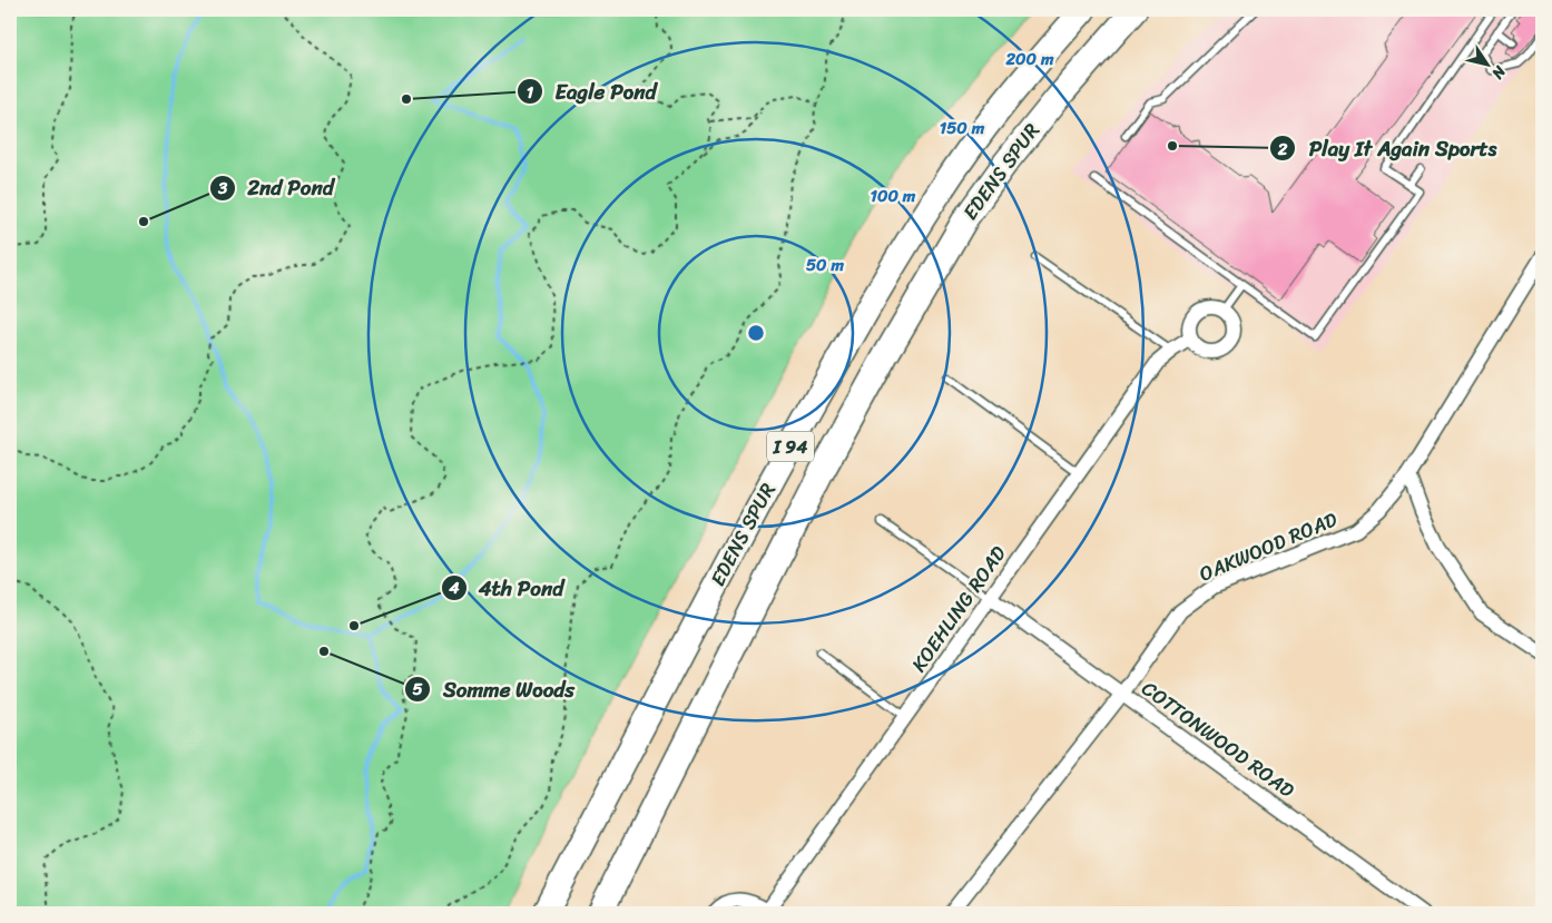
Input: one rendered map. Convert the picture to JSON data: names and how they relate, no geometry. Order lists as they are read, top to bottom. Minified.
{"streets":{"highway":["EDENS SPUR","I 94"],"street":["OAKWOOD ROAD","KOEHLING ROAD","COTTONWOOD ROAD"]},"crossings":[["OAKWOOD ROAD","COTTONWOOD ROAD"],["KOEHLING ROAD","COTTONWOOD ROAD"]],"places":["Eagle Pond","Play It Again Sports","2nd Pond","4th Pond","Somme Woods"],"north":"bottom right","rings":["200 m","150 m","100 m","50 m"]}
